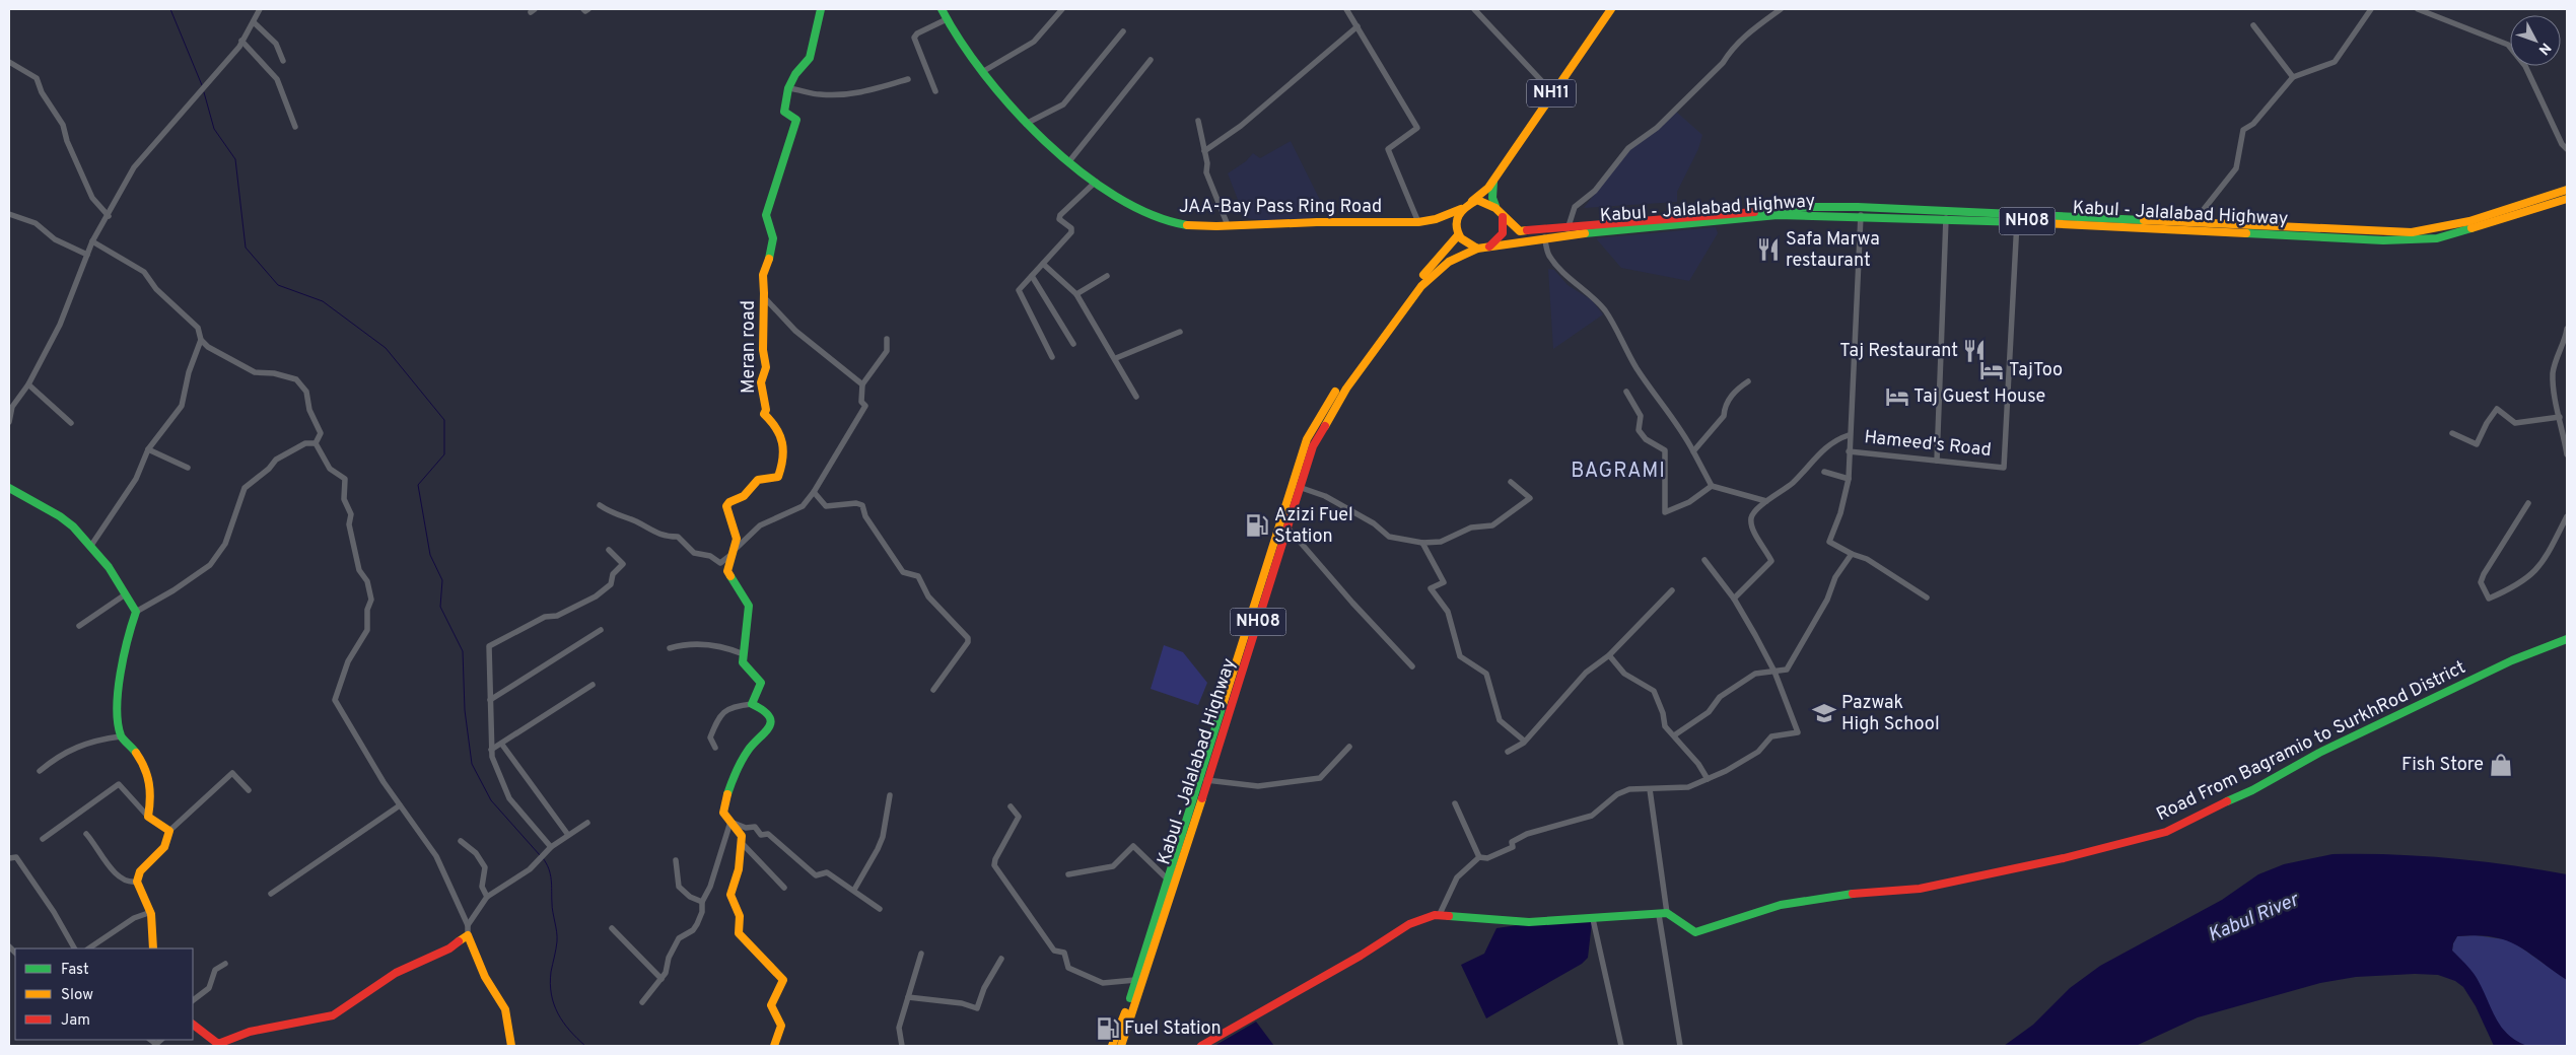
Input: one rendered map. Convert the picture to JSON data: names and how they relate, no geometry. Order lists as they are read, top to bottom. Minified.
{"streets":{"main road":["NH11","JAA-Bay Pass Ring Road","Kabul - Jalalabad Highway","NH08","Meran road","Road From Bagramio to SurkhRod District"],"street":["Hameed's Road"]},"crossings":[["NH11","JAA-Bay Pass Ring Road"],["NH11","Kabul - Jalalabad Highway"],["JAA-Bay Pass Ring Road","Kabul - Jalalabad Highway"],["Kabul - Jalalabad Highway","Hameed's Road"]],"districts":["BAGRAMI"],"water":["Kabul River"],"places":{"restaurant":["Safa Marwa restaurant","Taj Restaurant"],"hotel":["TajToo","Taj Guest House"],"fuel station":["Azizi Fuel Station","Fuel Station"],"school or university":["Pazwak High School"],"shop":["Fish Store"]},"legend":["Fast","Slow","Jam"],"north":"bottom right"}
